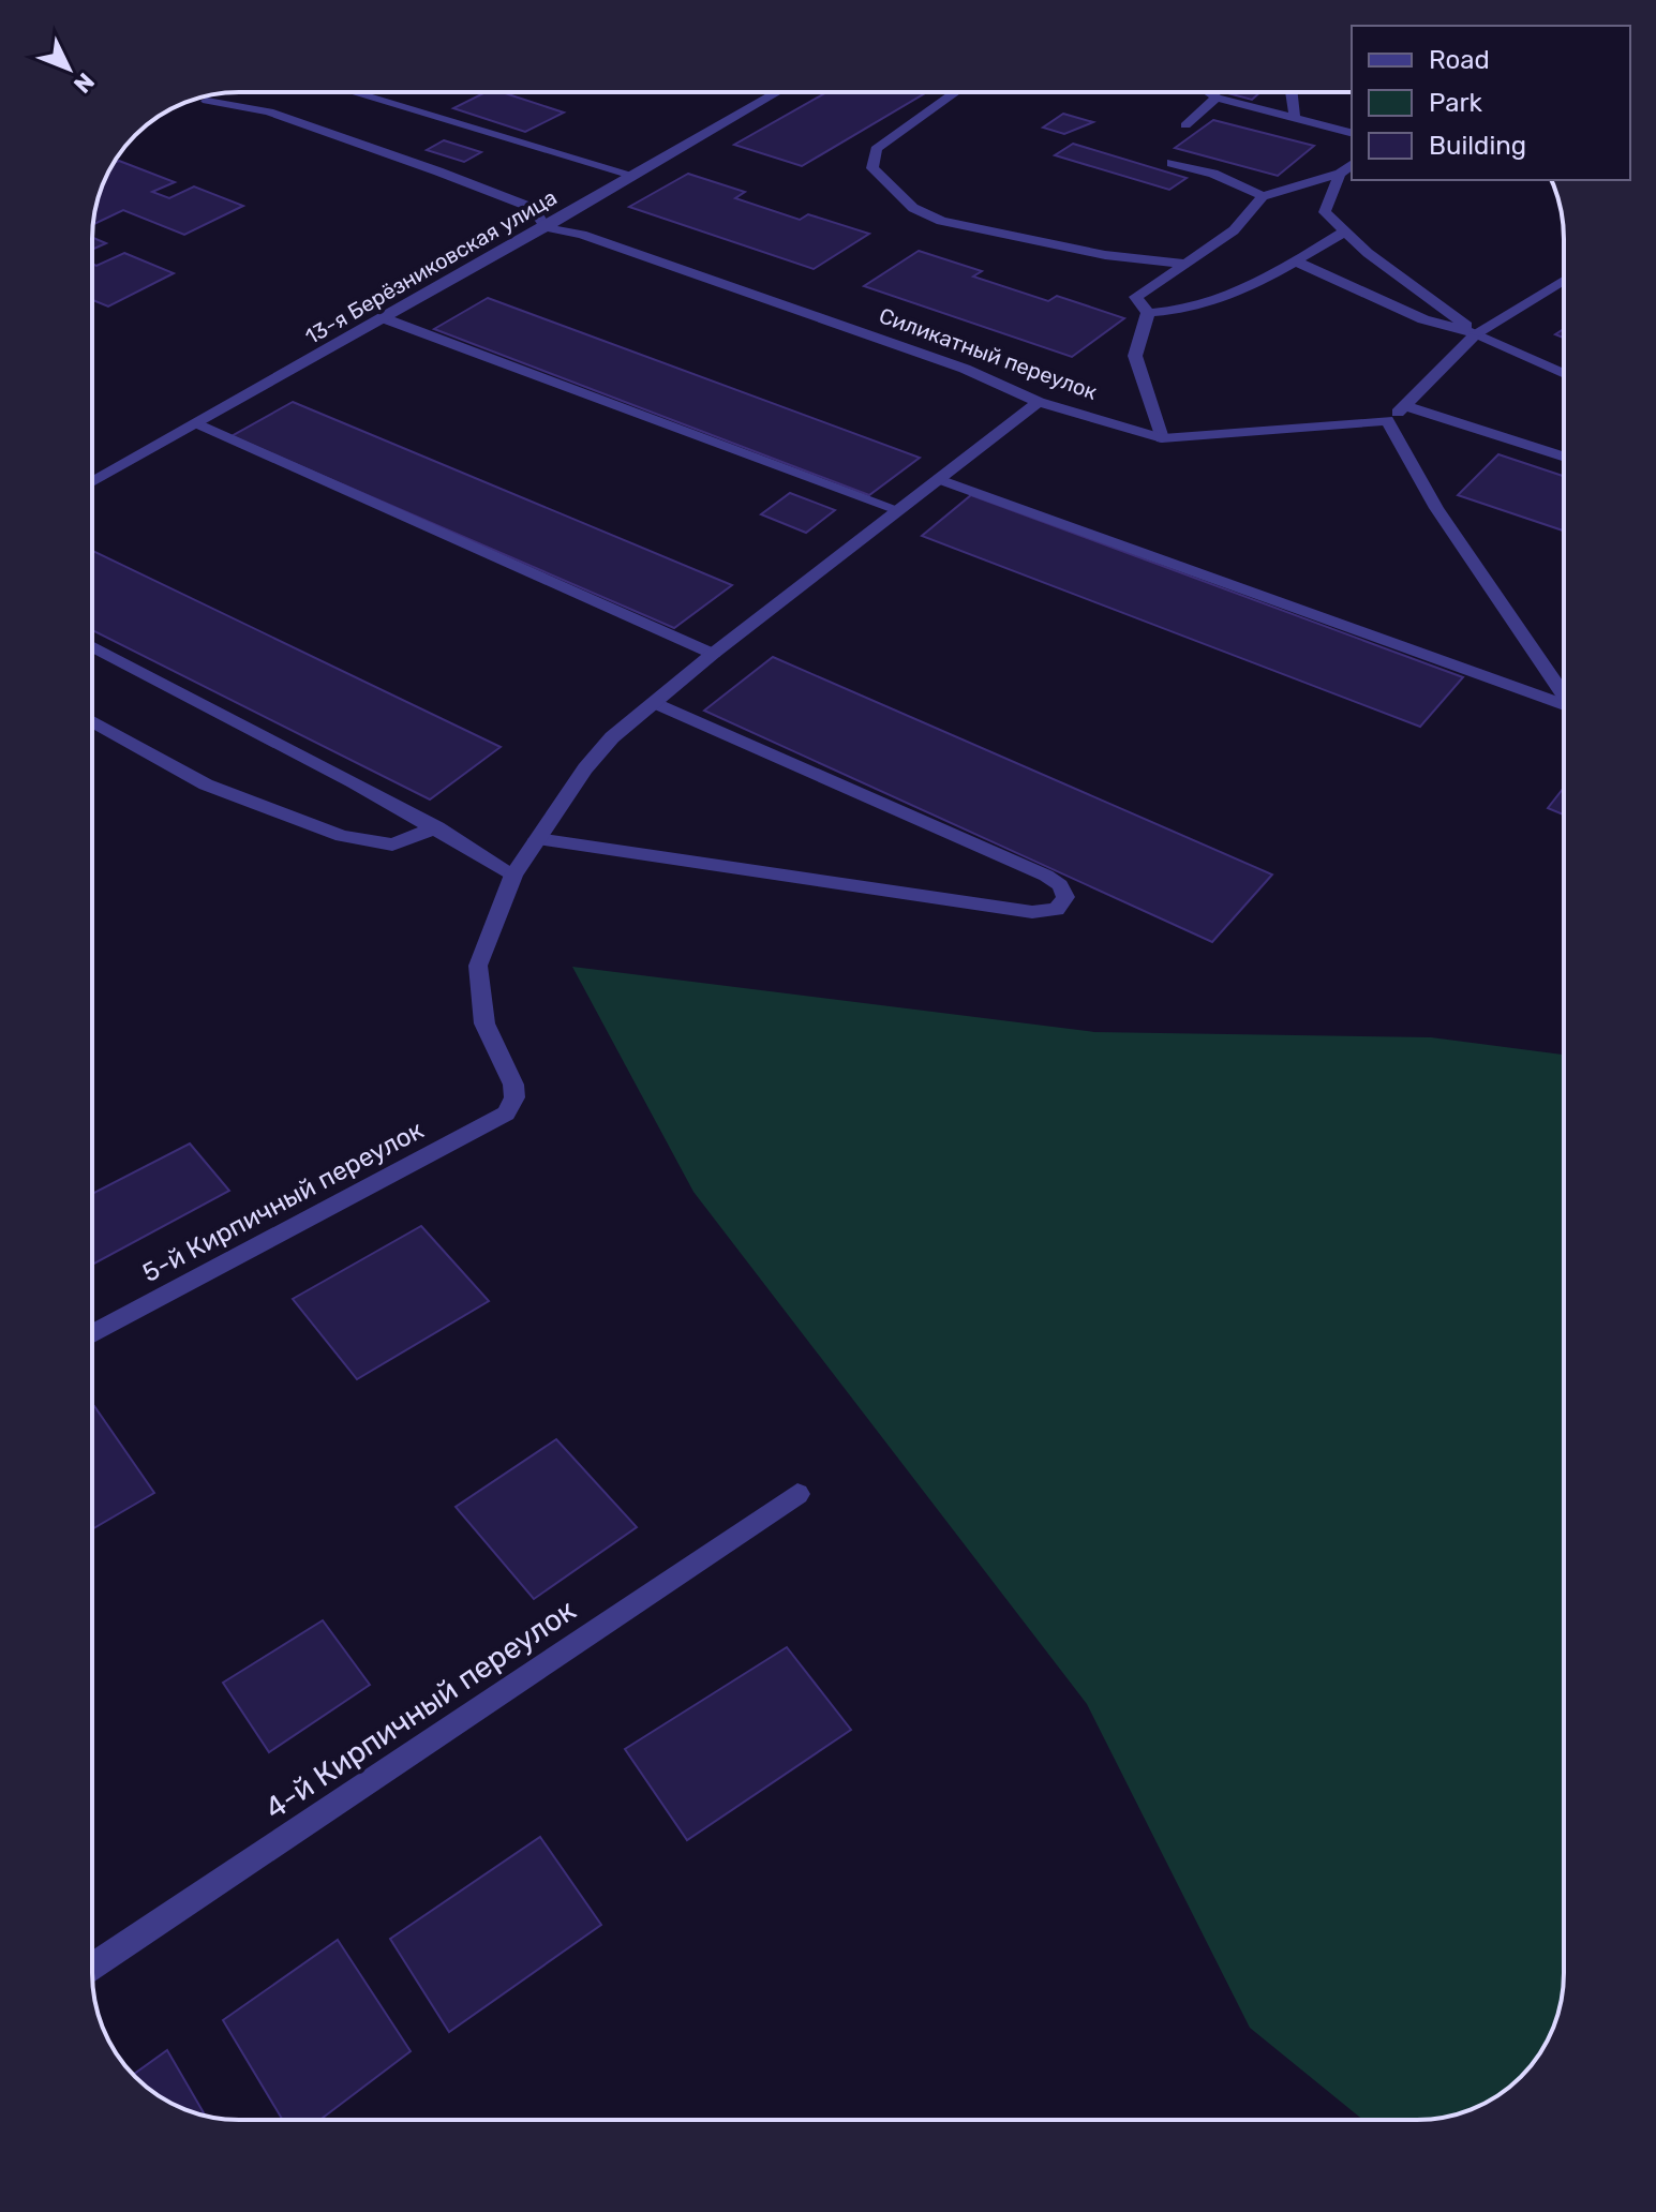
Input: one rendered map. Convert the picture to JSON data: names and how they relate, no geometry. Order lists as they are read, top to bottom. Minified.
{"streets":{"street":["13-я Берёзниковская улица","Силикатный переулок","5-й Кирпичный переулок","4-й Кирпичный переулок"]},"crossings":[["13-я Берёзниковская улица","Силикатный переулок"]],"legend":["Road","Park","Building"],"north":"bottom right"}
